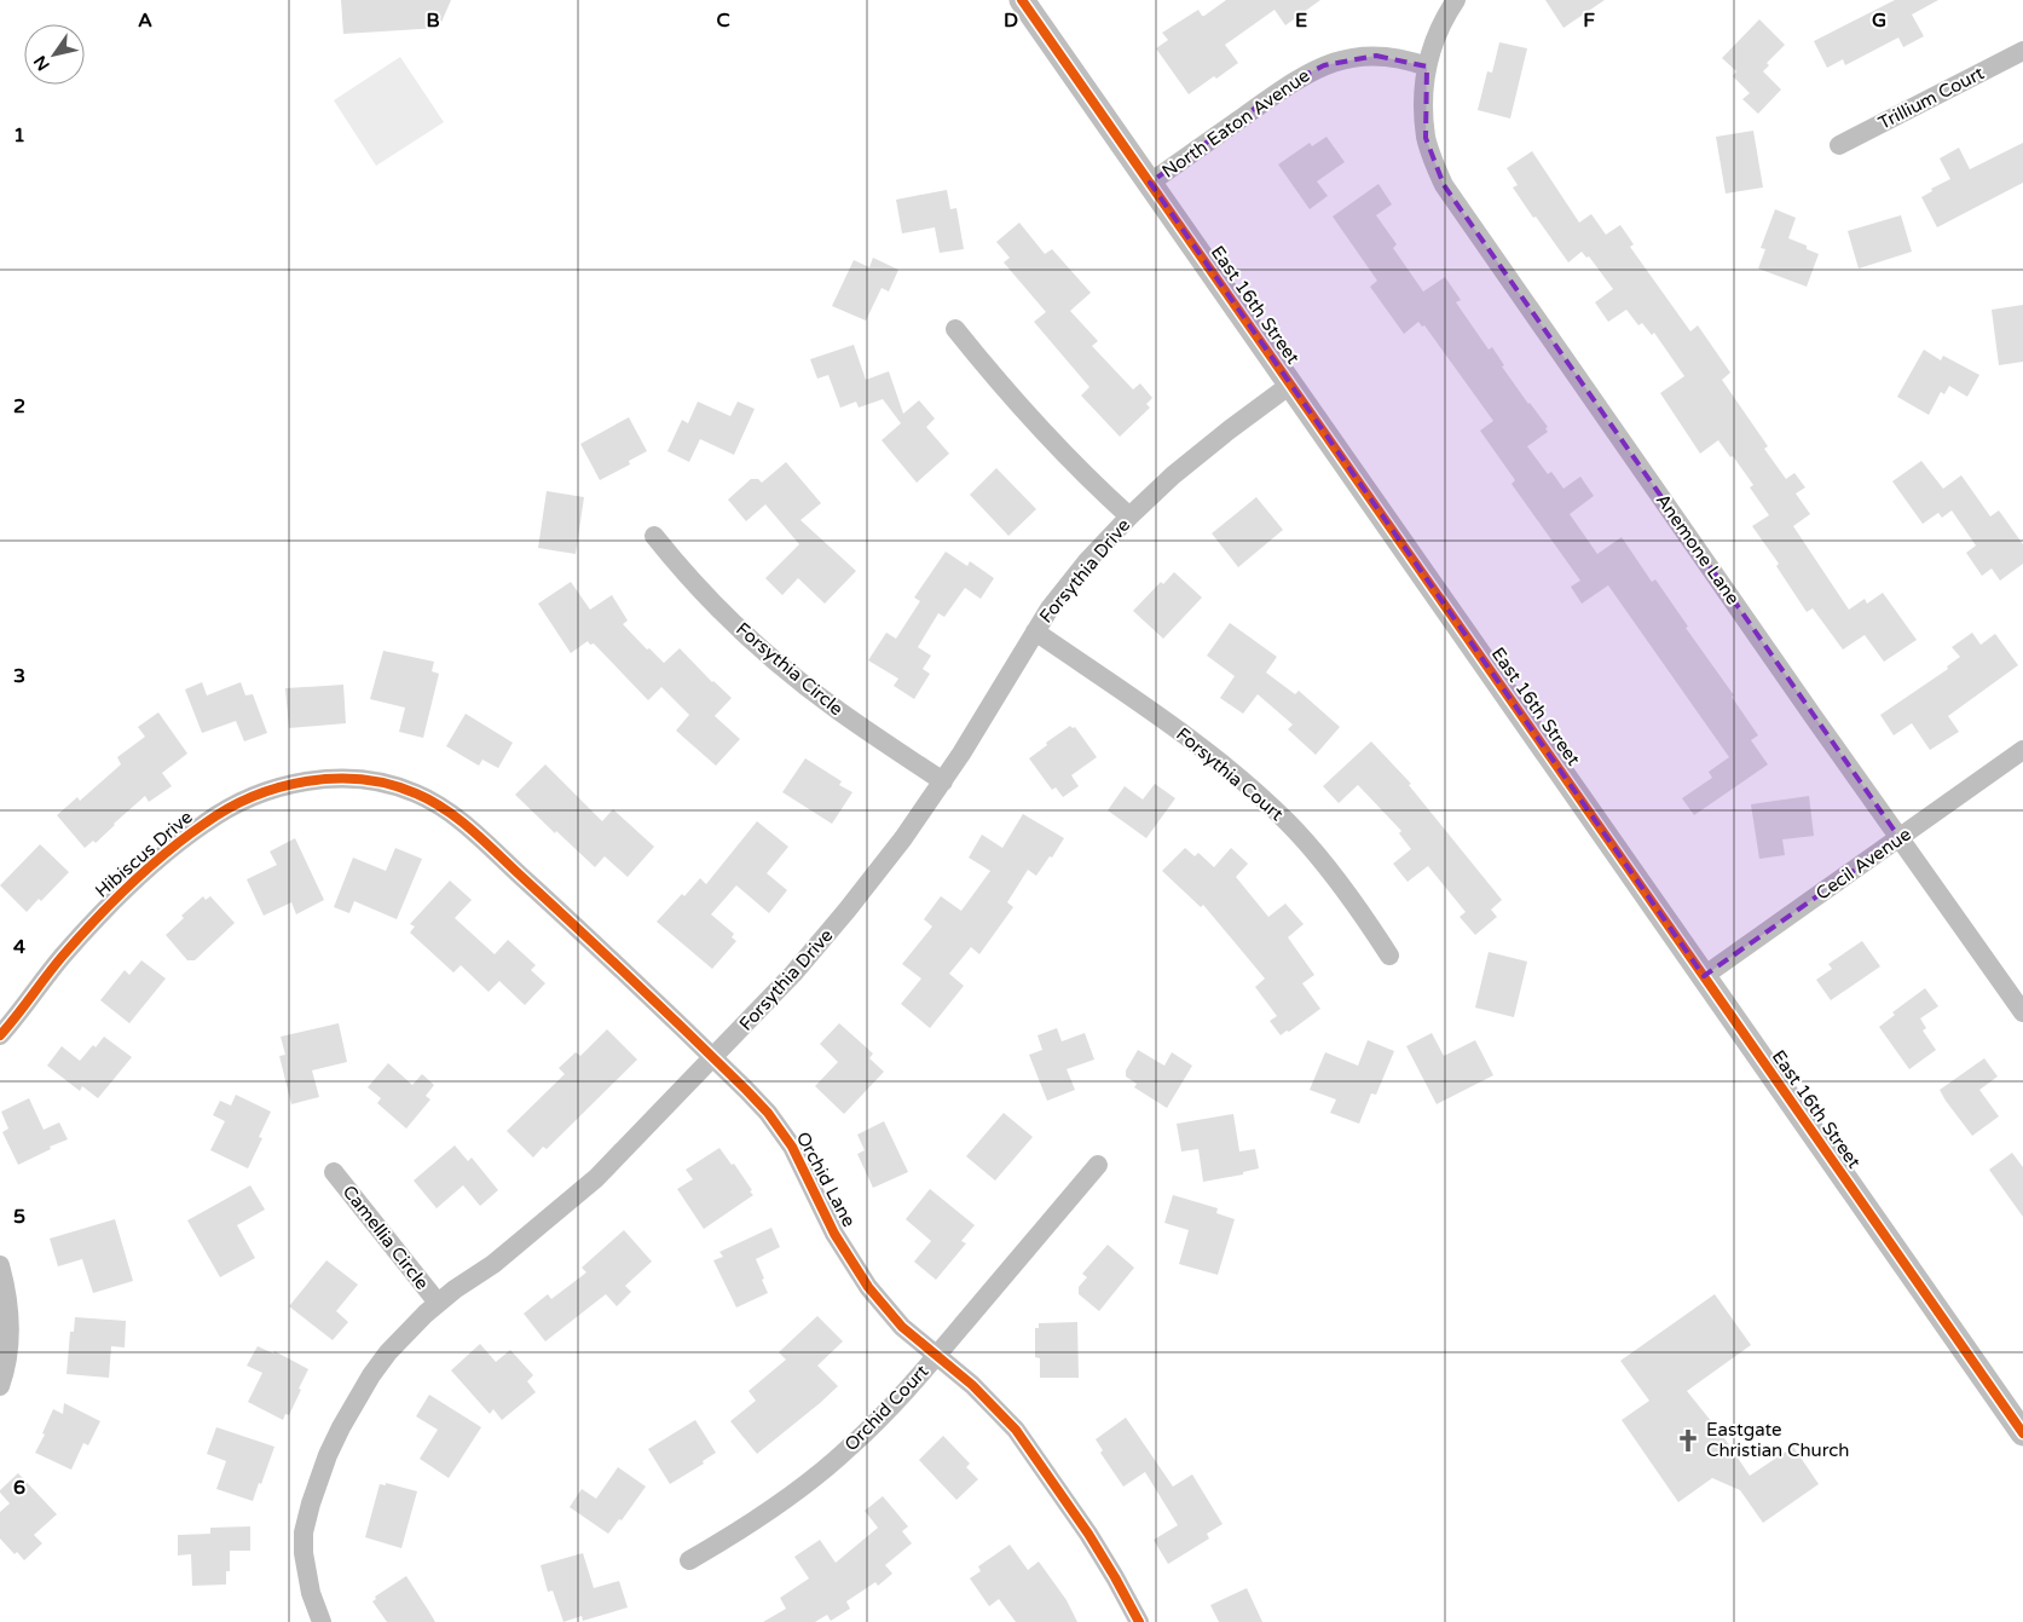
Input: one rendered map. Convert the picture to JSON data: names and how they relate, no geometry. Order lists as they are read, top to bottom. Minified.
{"streets":{"street":["Trillium Court","North Eaton Avenue","East 16th Street","Anemone Lane","Forsythia Drive","Forsythia Circle","Forsythia Court","Hibiscus Drive","Cecil Avenue","Orchid Lane","Camellia Circle","Orchid Court"]},"crossings":[["North Eaton Avenue","East 16th Street"],["North Eaton Avenue","Anemone Lane"],["East 16th Street","Forsythia Drive"],["East 16th Street","Cecil Avenue"],["Anemone Lane","Cecil Avenue"],["Forsythia Drive","Forsythia Circle"],["Forsythia Drive","Forsythia Court"],["Forsythia Drive","Orchid Lane"],["Forsythia Drive","Camellia Circle"],["Hibiscus Drive","Orchid Lane"],["Orchid Lane","Orchid Court"]],"places":{"church":["Eastgate Christian Church"]},"north":"bottom left","grid":{"columns":["A","B","C","D","E","F","G"],"rows":["1","2","3","4","5","6"]}}
